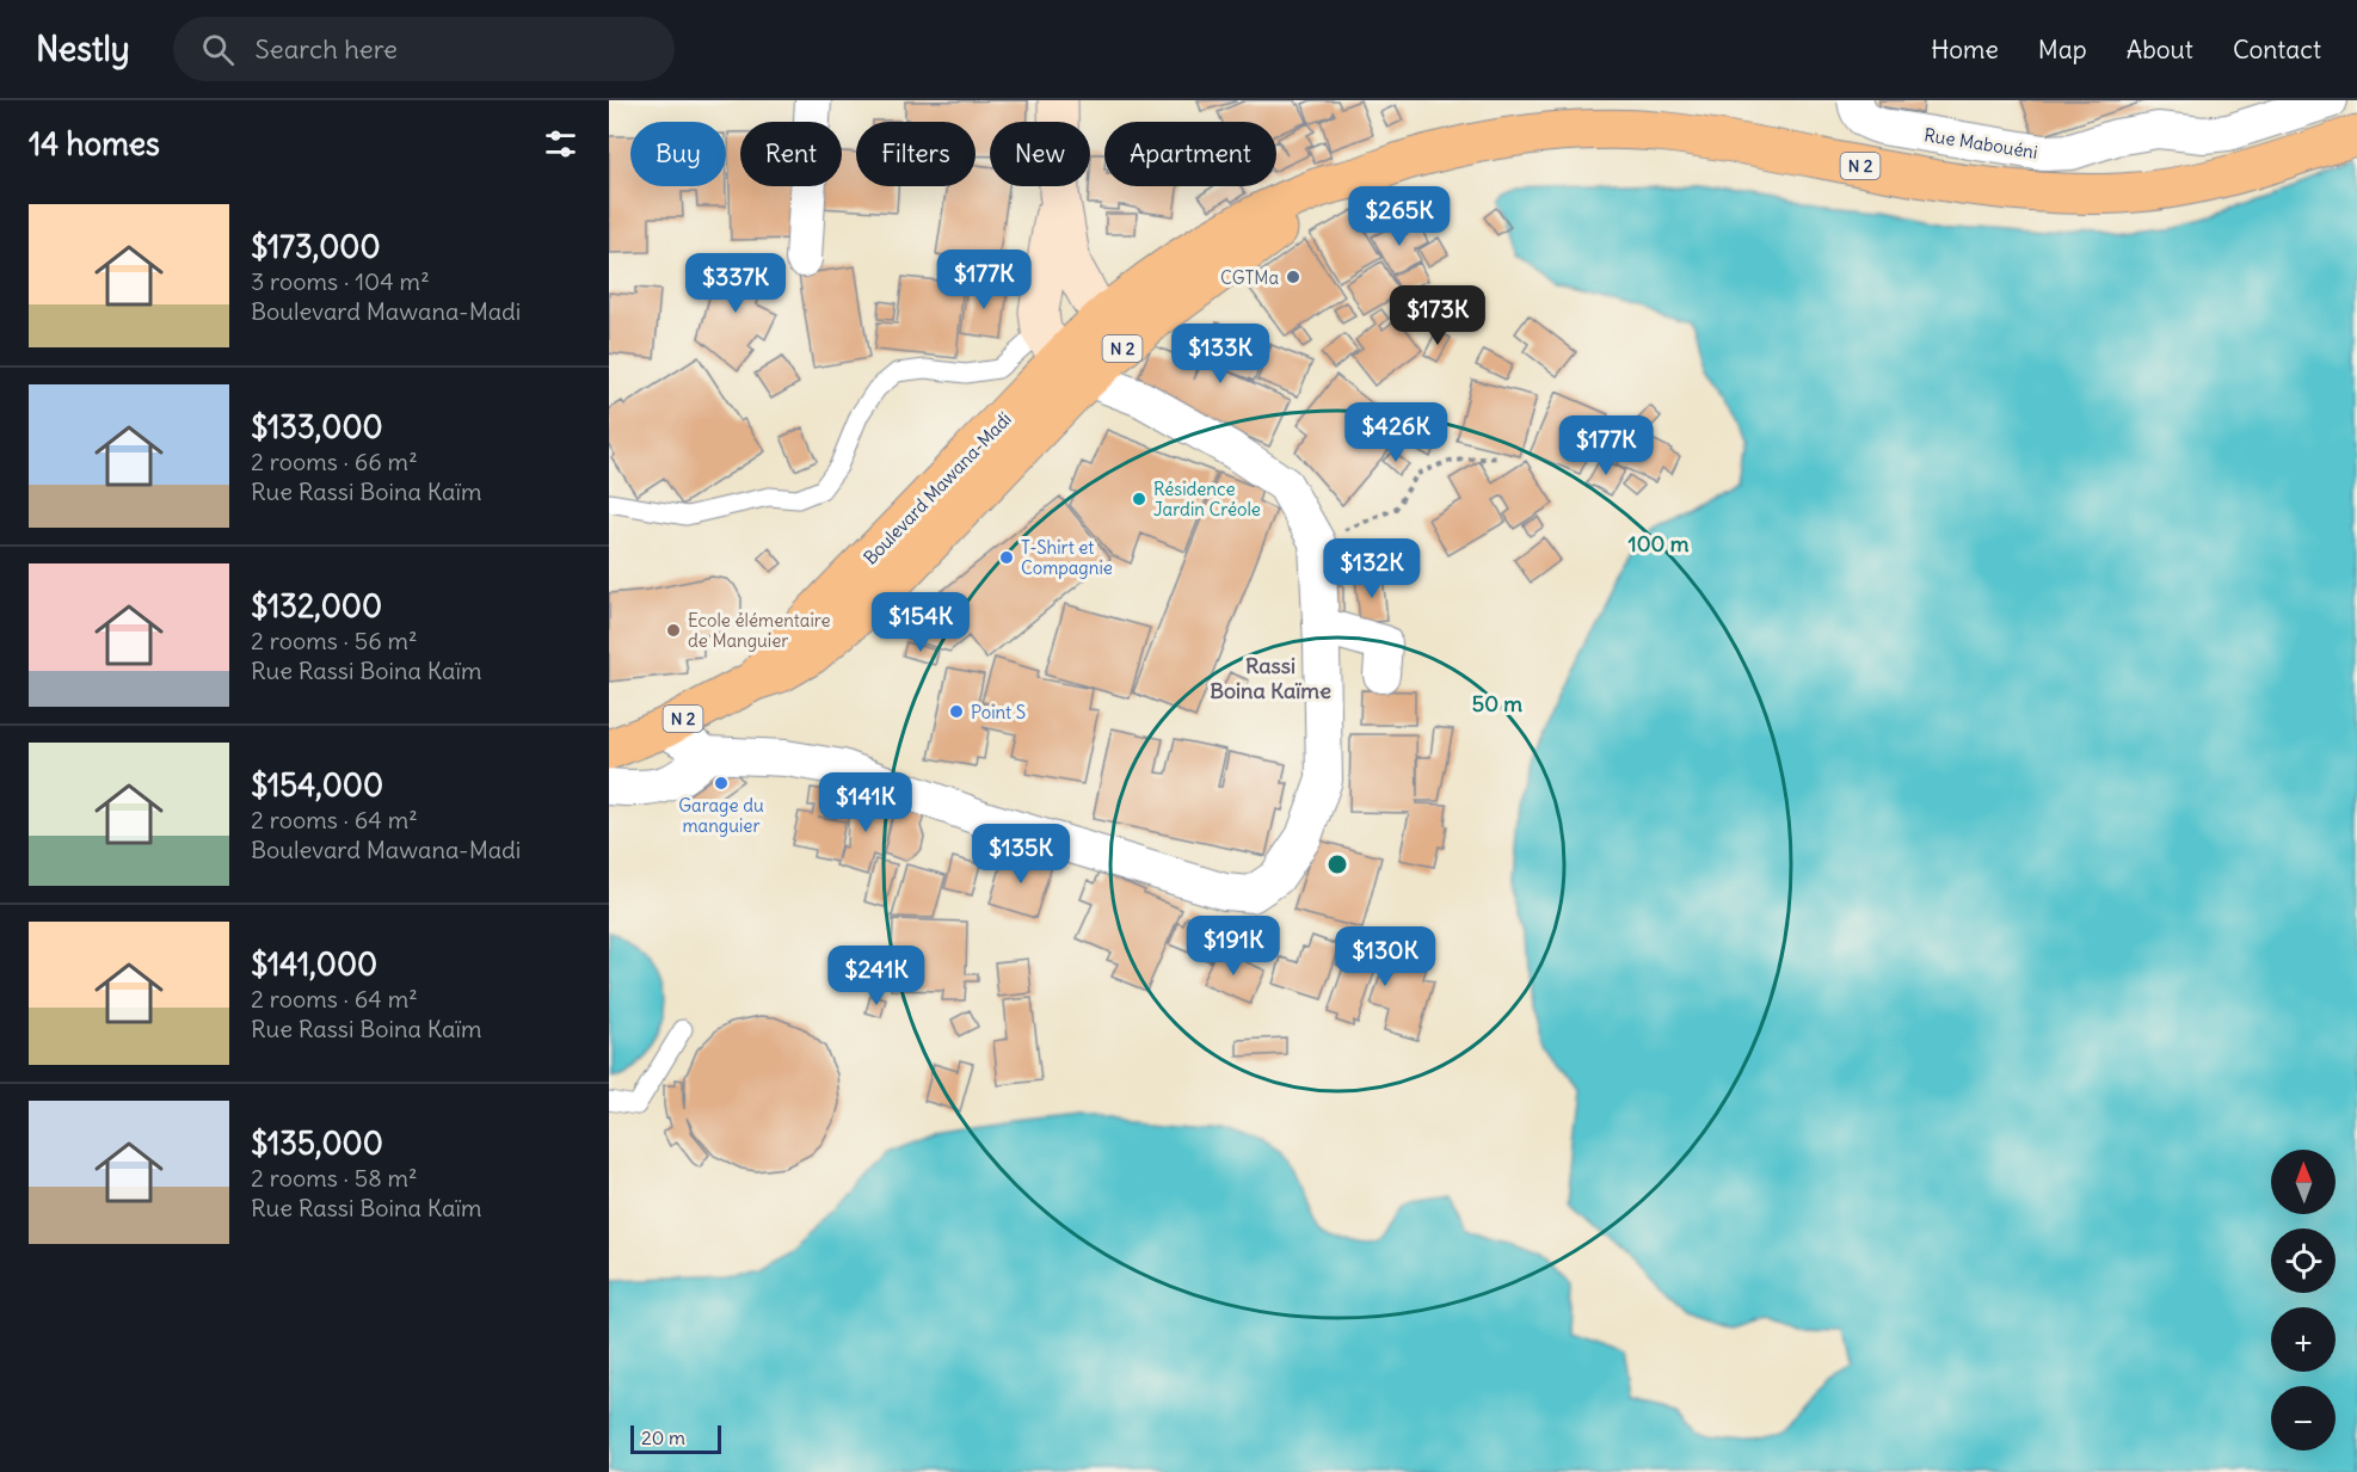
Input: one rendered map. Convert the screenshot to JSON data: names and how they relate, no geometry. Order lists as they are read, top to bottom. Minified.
{"streets":{"main road":["N 2","Boulevard Mawana-Madi"],"street":["Rue Mabouéni"]},"districts":["Rassi Boina Kaïme"],"places":["CGTMa","Résidence Jardin Créole","T-Shirt et Compagnie","Ecole élémentaire de Manguier","Point S","Garage du manguier"],"scale_bar":"20 m","north":"top","page":{"header":"Nestly","search":"Search here","nav":["Home","Map","About","Contact"],"heading":"14 homes","chip":["Buy","Rent","Filters","New","Apartment"],"list":[{"name":"$173,000","note":"3 rooms · 104 m² · Boulevard Mawana-Madi"},{"name":"$133,000","note":"2 rooms · 66 m² · Rue Rassi Boina Kaïm"},{"name":"$132,000","note":"2 rooms · 56 m² · Rue Rassi Boina Kaïm"},{"name":"$154,000","note":"2 rooms · 64 m² · Boulevard Mawana-Madi"},{"name":"$141,000","note":"2 rooms · 64 m² · Rue Rassi Boina Kaïm"},{"name":"$135,000","note":"2 rooms · 58 m² · Rue Rassi Boina Kaïm"}],"price":["$265K","$177K","$337K","$173K","$133K","$426K","$177K","$132K","$154K","$141K","$135K","$191K","$130K","$241K"],"map_buttons":["+","−"],"scale":"20 m"},"rings":["100 m","50 m"]}
